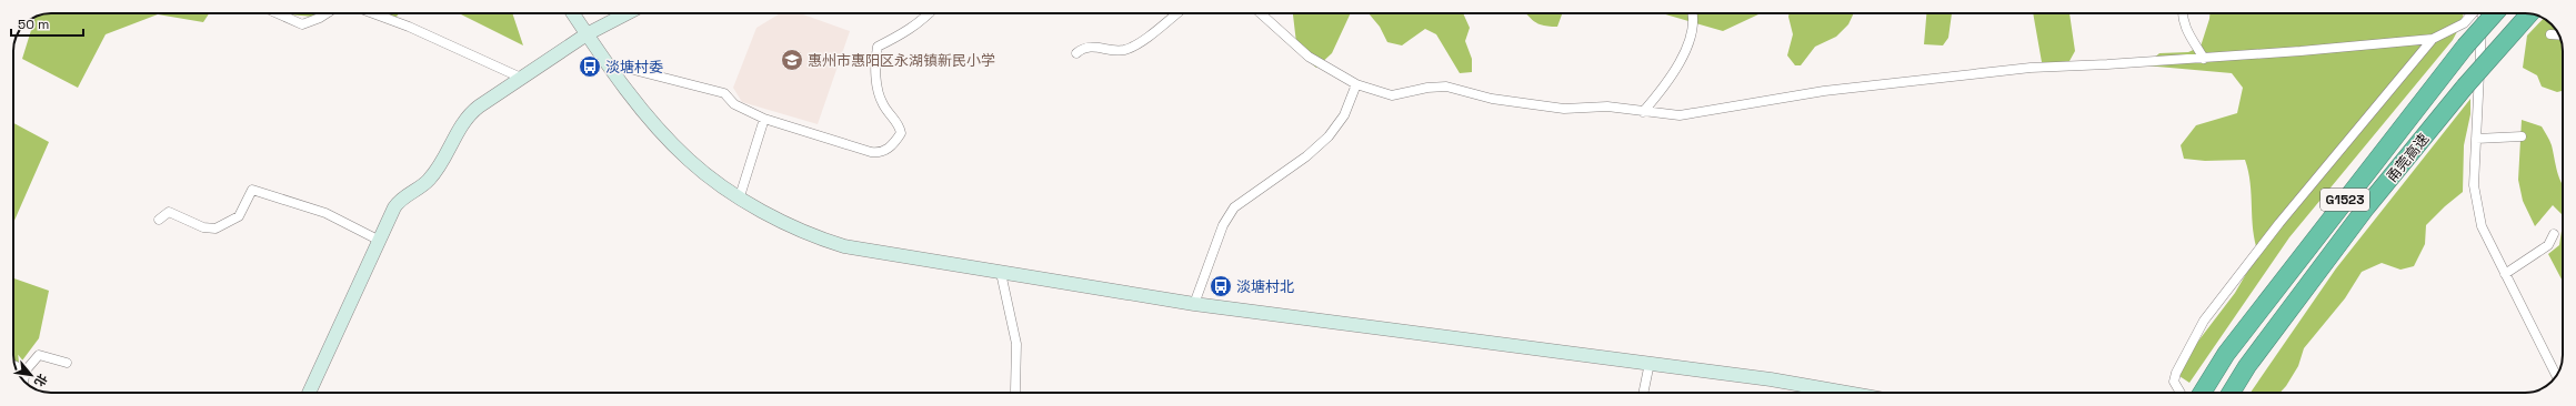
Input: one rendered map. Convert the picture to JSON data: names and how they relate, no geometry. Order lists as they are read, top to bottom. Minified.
{"streets":{"highway":["甬莞高速","G1523"]},"places":{"school or university":["惠州市惠阳区永湖镇新民小学"],"bus stop":["淡塘村委","淡塘村北"]},"scale_bar":"50 m","north":"bottom right"}
